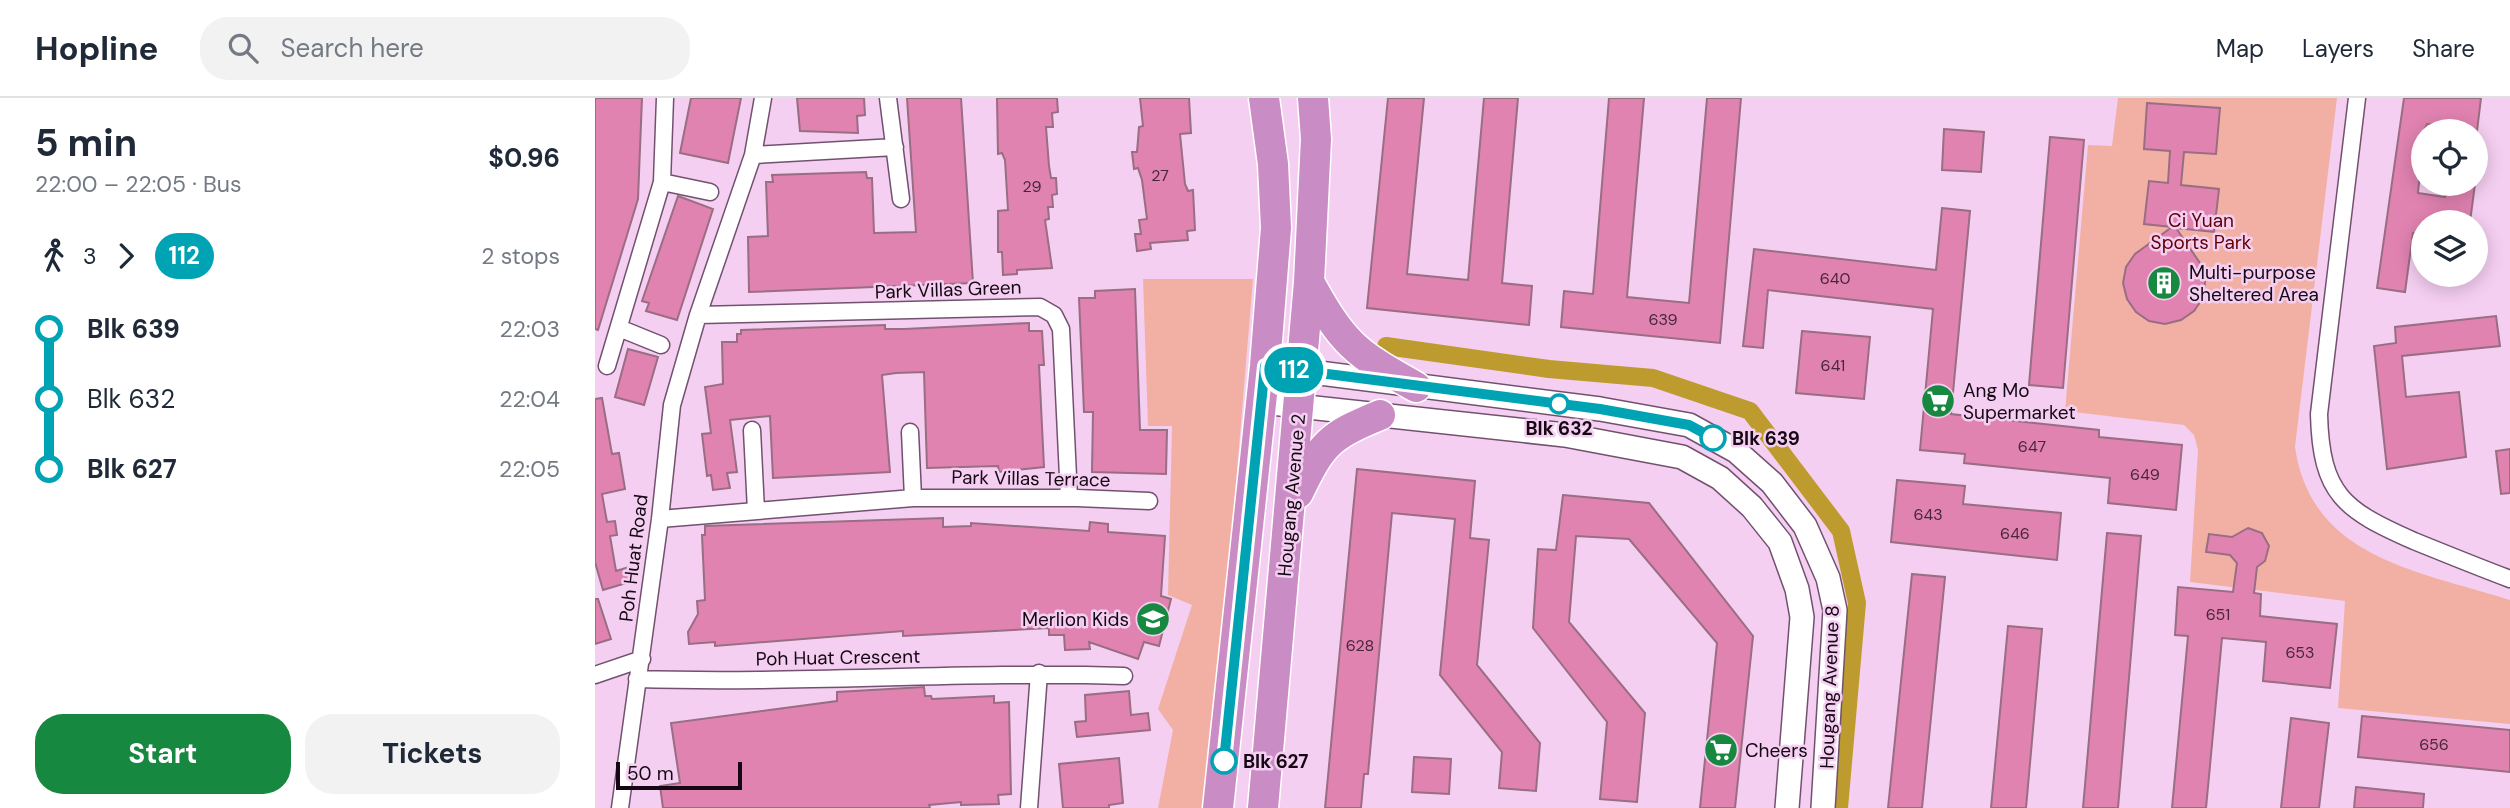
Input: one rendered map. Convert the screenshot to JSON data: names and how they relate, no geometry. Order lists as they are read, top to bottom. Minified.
{"streets":{"highway":["Hougang Avenue 2"],"main road":["Hougang Avenue 8"],"street":["Park Villas Green","Park Villas Terrace","Poh Huat Road","Poh Huat Crescent"]},"crossings":[["Park Villas Green","Park Villas Terrace"],["Park Villas Green","Poh Huat Road"],["Park Villas Terrace","Poh Huat Road"],["Hougang Avenue 2","Hougang Avenue 8"],["Poh Huat Road","Poh Huat Crescent"]],"parks":["Ci Yuan Sports Park"],"places":{"building":["Multi-purpose Sheltered Area"],"supermarket":["Ang Mo Supermarket","Cheers"],"other":["Blk 632","Blk 639","Blk 627"],"school or university":["Merlion Kids"]},"lines":["bus line 112"],"house_numbers":["27","29","640","639","641","647","649","643","646","651","628","653","656"],"scale_bar":"50 m","page":{"header":"Hopline","search":"Search here","nav":["Map","Layers","Share"],"heading":["5 min","22:00 – 22:05 · Bus","$0.96"],"on_map":"112","legs":["3","112","2 stops"],"list":[{"name":"Blk 639","value":"22:03"},{"name":"Blk 632","value":"22:04"},{"name":"Blk 627","value":"22:05"}],"buttons":["Start","Tickets"],"scale":"50 m"}}
